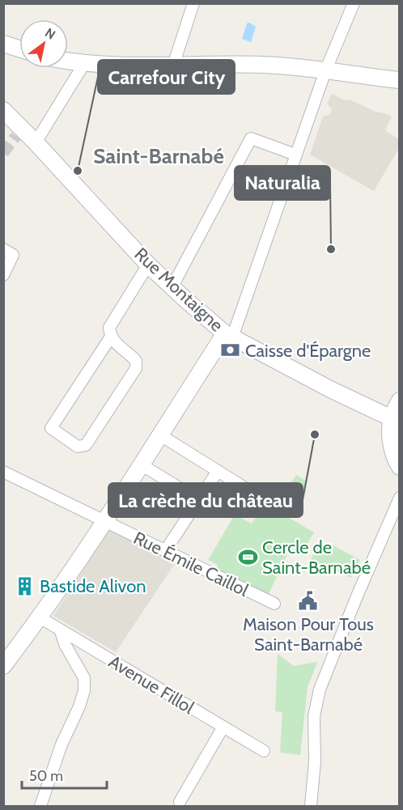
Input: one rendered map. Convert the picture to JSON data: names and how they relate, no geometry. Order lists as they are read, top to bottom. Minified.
{"streets":{"street":["Rue Montaigne","Rue Émile Caillol","Avenue Fillol"]},"districts":["Saint-Barnabé"],"places":{"other":["Carrefour City","Naturalia","La crèche du château"],"bank":["Caisse d'Épargne"],"sports":["Cercle de Saint-Barnabé"],"building":["Bastide Alivon"],"public building":["Maison Pour Tous Saint-Barnabé"]},"scale_bar":"50 m","north":"top right"}
